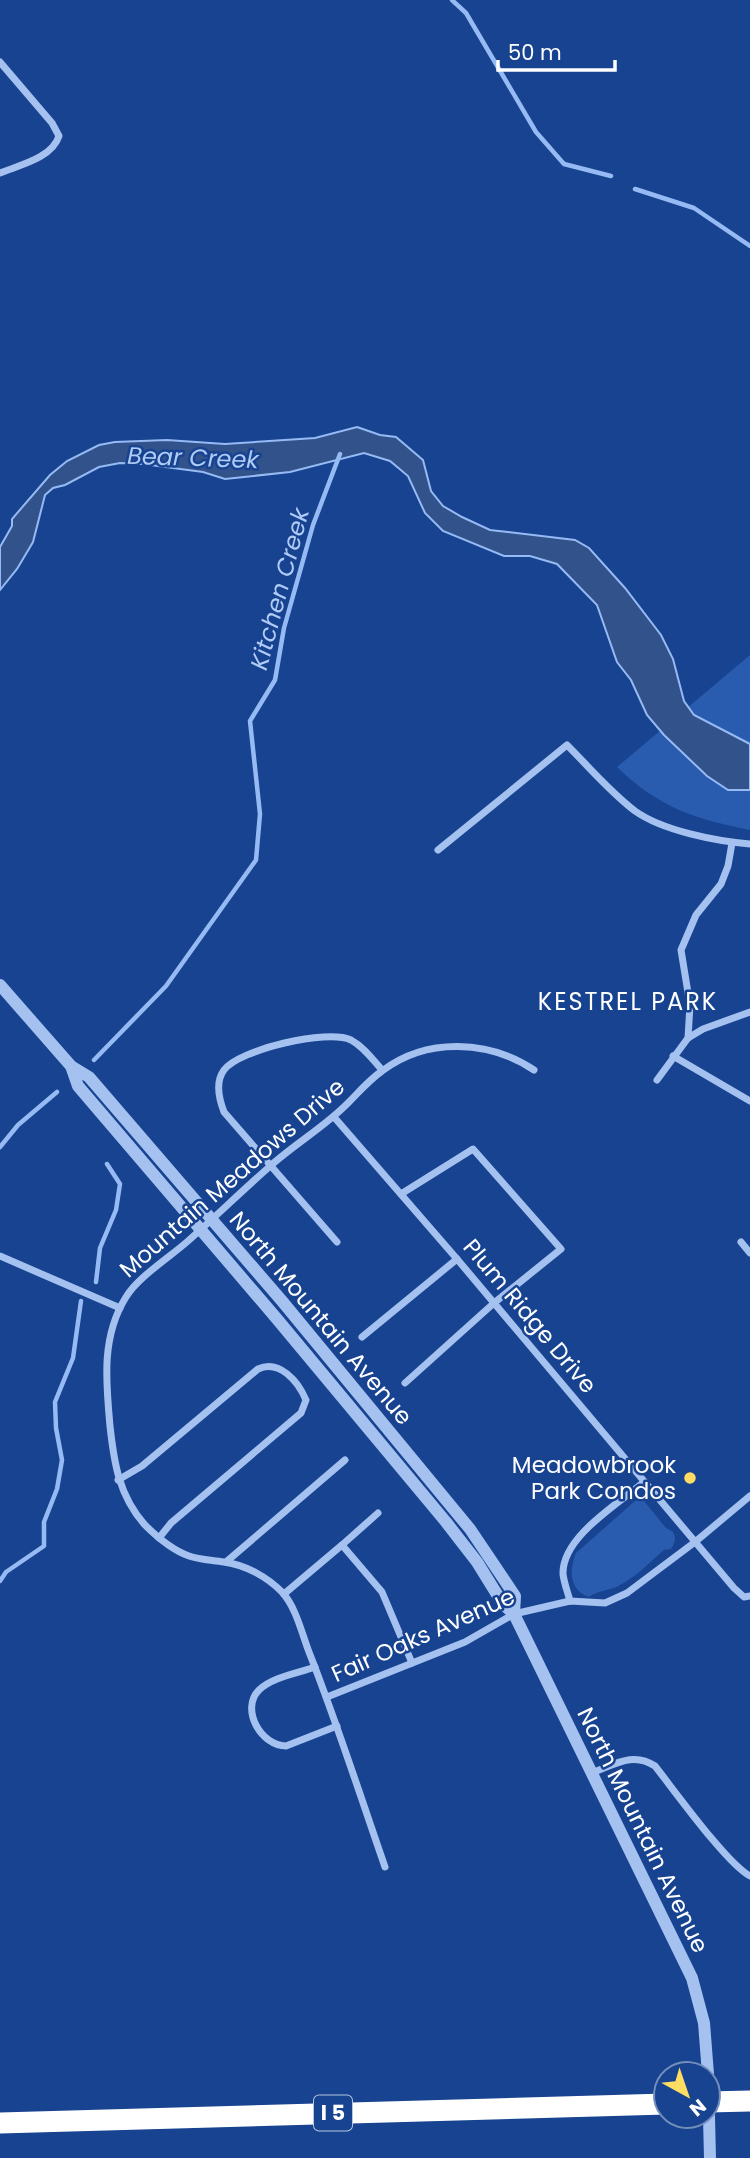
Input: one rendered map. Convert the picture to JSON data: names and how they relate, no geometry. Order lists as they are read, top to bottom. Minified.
{"streets":{"highway":["I 5"],"street":["Mountain Meadows Drive","Plum Ridge Drive","North Mountain Avenue","Fair Oaks Avenue"]},"crossings":[["Mountain Meadows Drive","Plum Ridge Drive"],["Mountain Meadows Drive","North Mountain Avenue"],["Mountain Meadows Drive","Fair Oaks Avenue"],["Plum Ridge Drive","Fair Oaks Avenue"],["North Mountain Avenue","Fair Oaks Avenue"]],"districts":["KESTREL PARK"],"water":["Bear Creek","Kitchen Creek"],"places":["Meadowbrook Park Condos"],"scale_bar":"50 m","north":"bottom right"}
